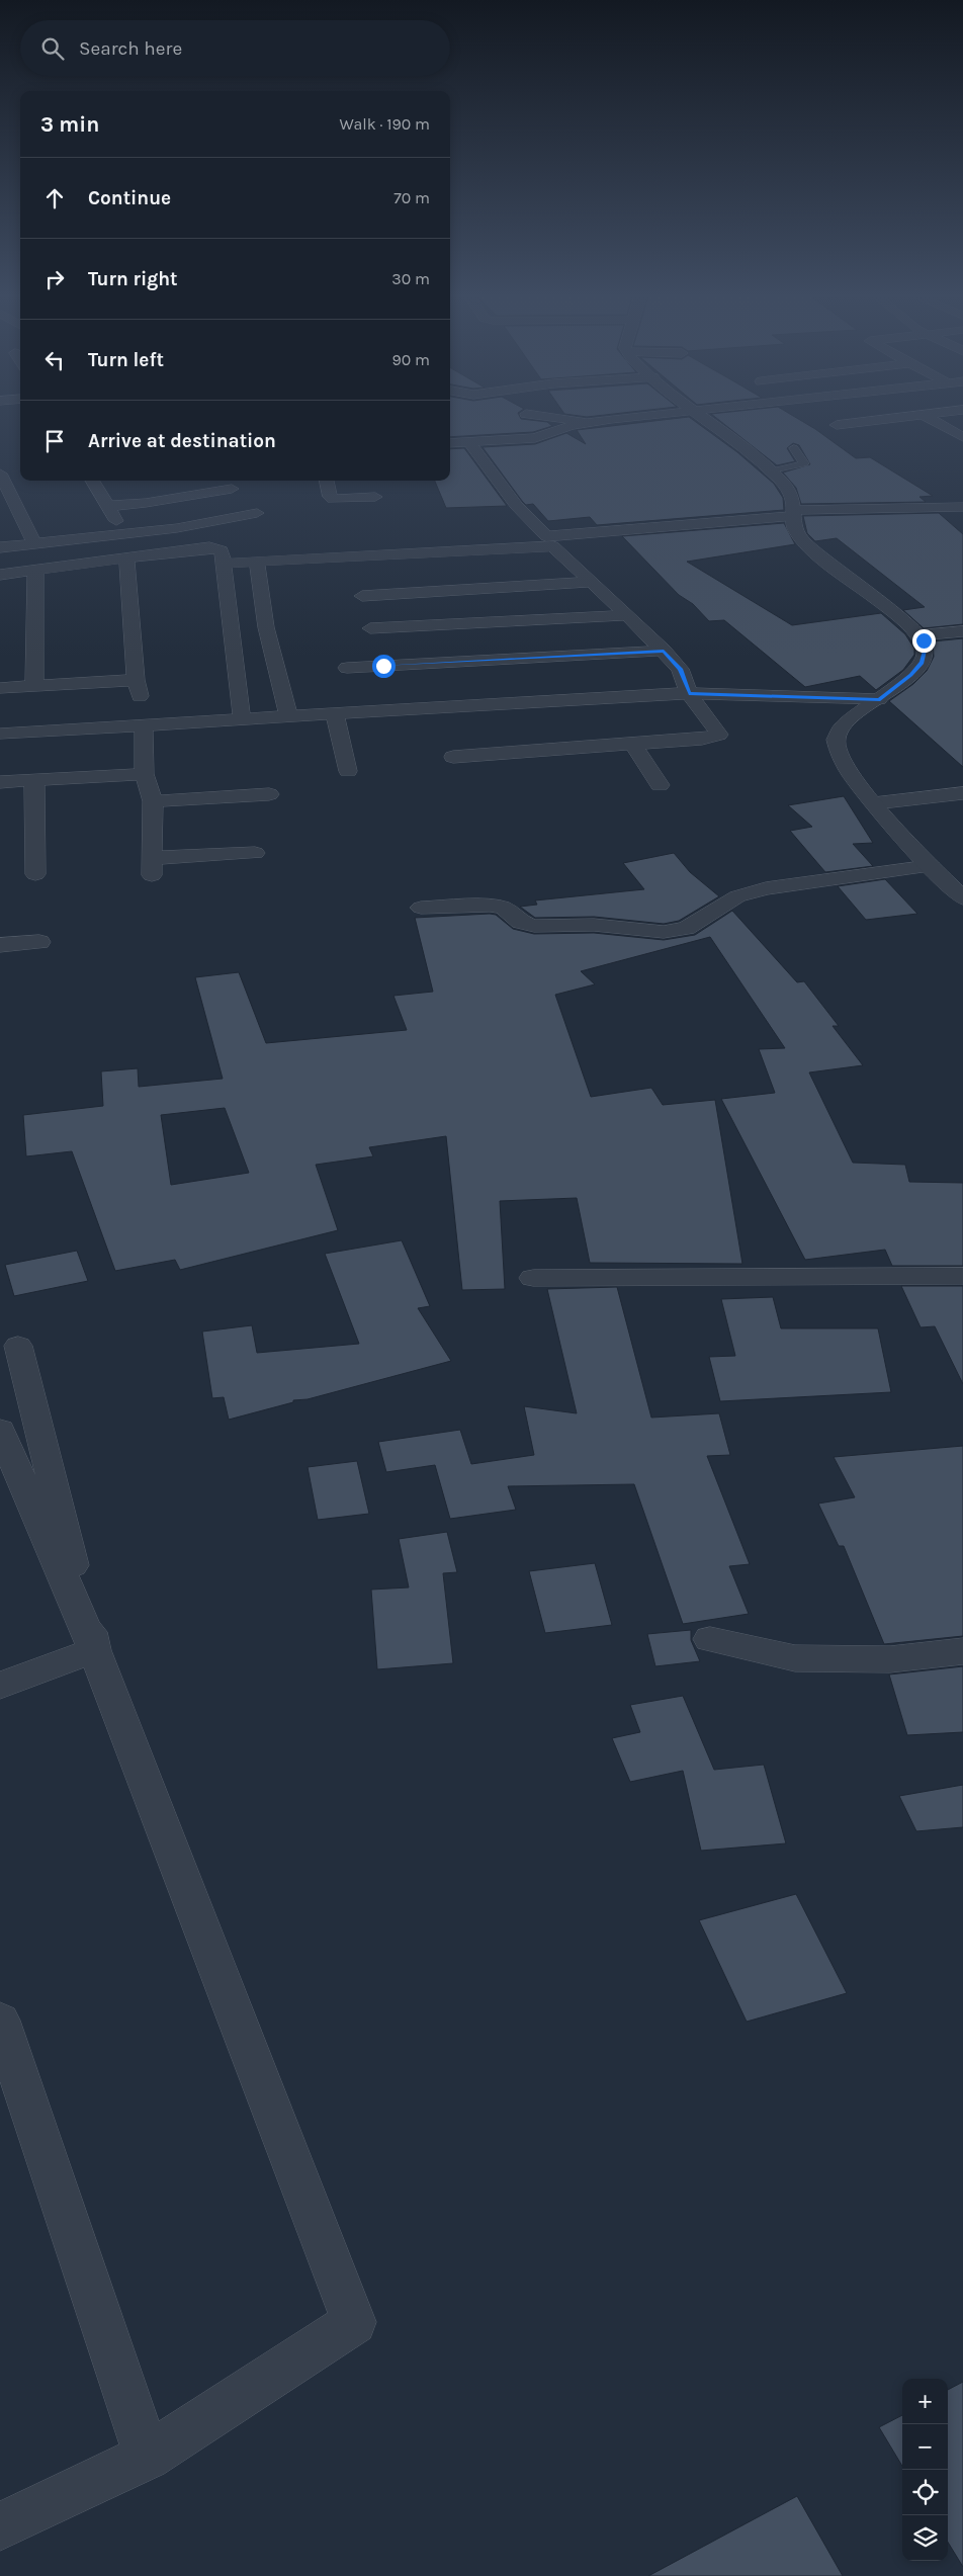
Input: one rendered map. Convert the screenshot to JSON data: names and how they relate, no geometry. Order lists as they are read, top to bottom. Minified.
{"page":{"search":"Search here","heading":["3 min","Walk · 190 m"],"list":[["Continue","70 m"],["Turn right","30 m"],["Turn left","90 m"],"Arrive at destination"],"map_buttons":["+","−"]}}
